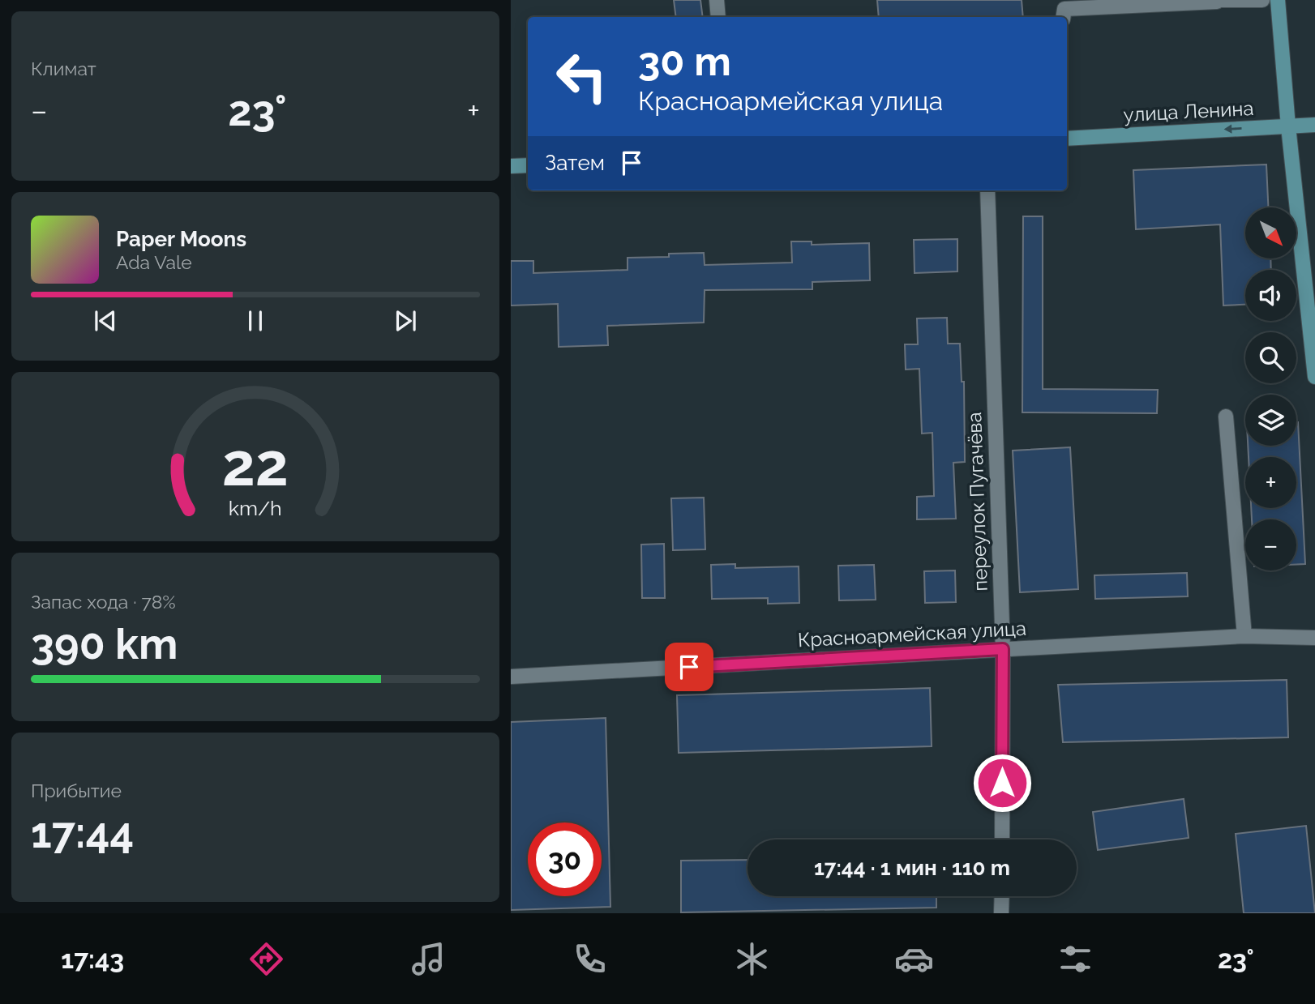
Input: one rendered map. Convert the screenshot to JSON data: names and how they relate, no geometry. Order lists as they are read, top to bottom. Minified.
{"streets":{"main road":["улица Ленина"],"street":["переулок Пугачёва","Красноармейская улица"]},"crossings":[["переулок Пугачёва","Красноармейская улица"]],"one_way":["улица Ленина"],"north":"bottom right","page":{"tile":["Климат",["Запас хода · 78%","390 km"],["Прибытие","17:44"]],"turn":["30 m","Красноармейская улица"],"heat":["−","23°","+"],"then":"Затем","map_buttons":["+","−"],"song":["Paper Moons","Ada Vale"],"limit":"30","trip":"17:44 · 1 мин · 110 m","tabs":["17:43","23°"],"gauge":["22","km/h"]}}
